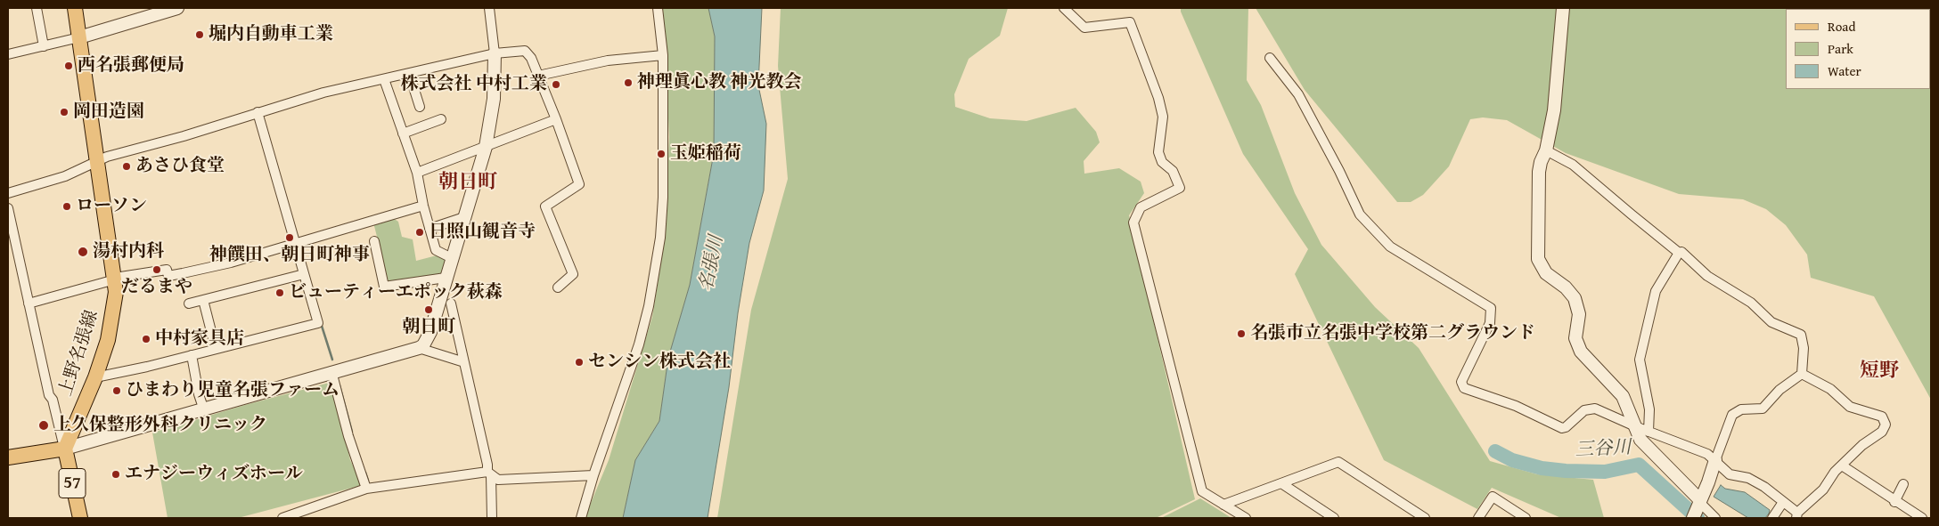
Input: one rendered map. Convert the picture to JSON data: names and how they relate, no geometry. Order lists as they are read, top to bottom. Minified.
{"streets":{"main road":["上野名張線","57"]},"crossings":[["上野名張線","57"]],"districts":["朝日町","短野"],"water":["名張川","三谷川"],"places":["堀内自動車工業","西名張郵便局","神理眞心教 神光教会","株式会社 中村工業","岡田造園","玉姫稲荷","あさひ食堂","ローソン","日照山観音寺","神饌田、朝日町神事","湯村内科","だるまや","ビューティーエポック萩森","朝日町","名張市立名張中学校第二グラウンド","中村家具店","センシン株式会社","ひまわり児童名張ファーム","上久保整形外科クリニック","エナジーウィズホール"],"legend":["Road","Park","Water"]}
